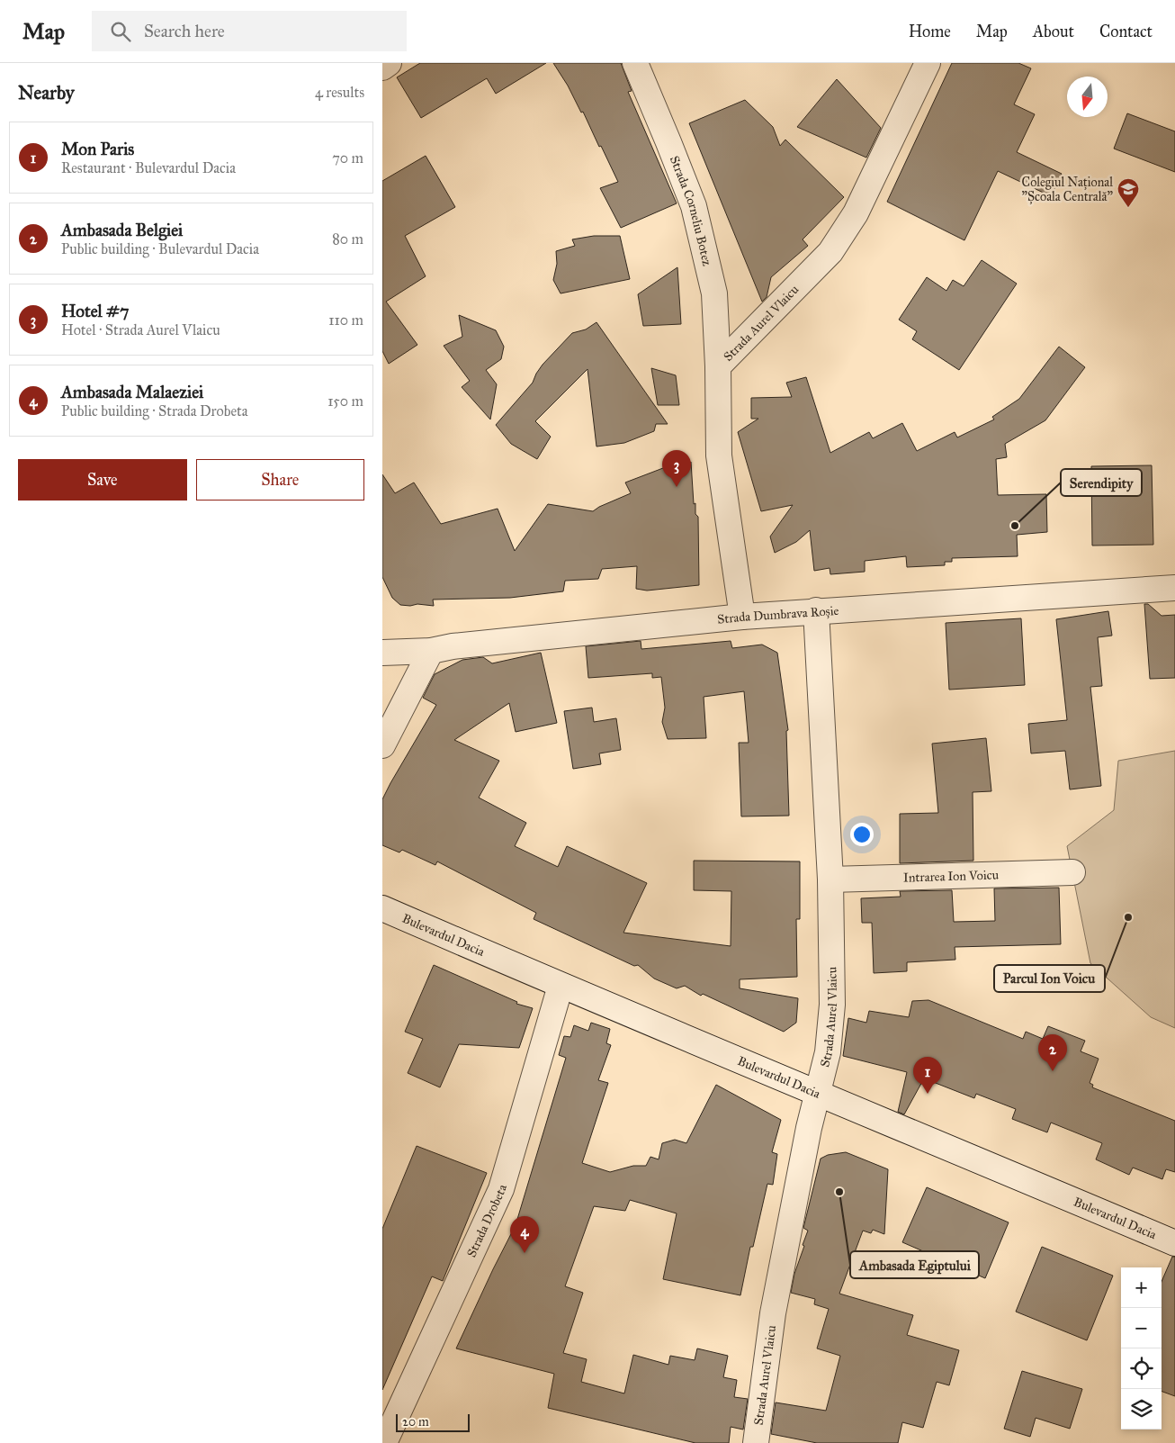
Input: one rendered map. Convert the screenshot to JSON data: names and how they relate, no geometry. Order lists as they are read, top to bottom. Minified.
{"streets":{"street":["Strada Corneliu Botez","Strada Aurel Vlaicu","Strada Dumbrava Roșie","Intrarea Ion Voicu","Bulevardul Dacia","Strada Drobeta"]},"crossings":[["Strada Corneliu Botez","Strada Aurel Vlaicu"],["Strada Aurel Vlaicu","Strada Dumbrava Roșie"],["Strada Aurel Vlaicu","Intrarea Ion Voicu"],["Strada Aurel Vlaicu","Bulevardul Dacia"],["Bulevardul Dacia","Strada Drobeta"]],"places":{"school or university":["Colegiul Național \"Școala Centrală\""],"other":["Serendipity","Parcul Ion Voicu","Ambasada Egiptului"]},"scale_bar":"20 m","north":"bottom","page":{"header":"Map","search":"Search here","nav":["Home","Map","About","Contact"],"heading":["Nearby","4 results"],"list":[{"mark":"1","name":"Mon Paris","note":"Restaurant · Bulevardul Dacia","value":"70 m"},{"mark":"2","name":"Ambasada Belgiei","note":"Public building · Bulevardul Dacia","value":"80 m"},{"mark":"3","name":"Hotel #7","note":"Hotel · Strada Aurel Vlaicu","value":"110 m"},{"mark":"4","name":"Ambasada Malaeziei","note":"Public building · Strada Drobeta","value":"150 m"}],"buttons":["Save","Share"],"pins":["3","2","1","4"],"map_buttons":["+","−"],"scale":"20 m"}}
